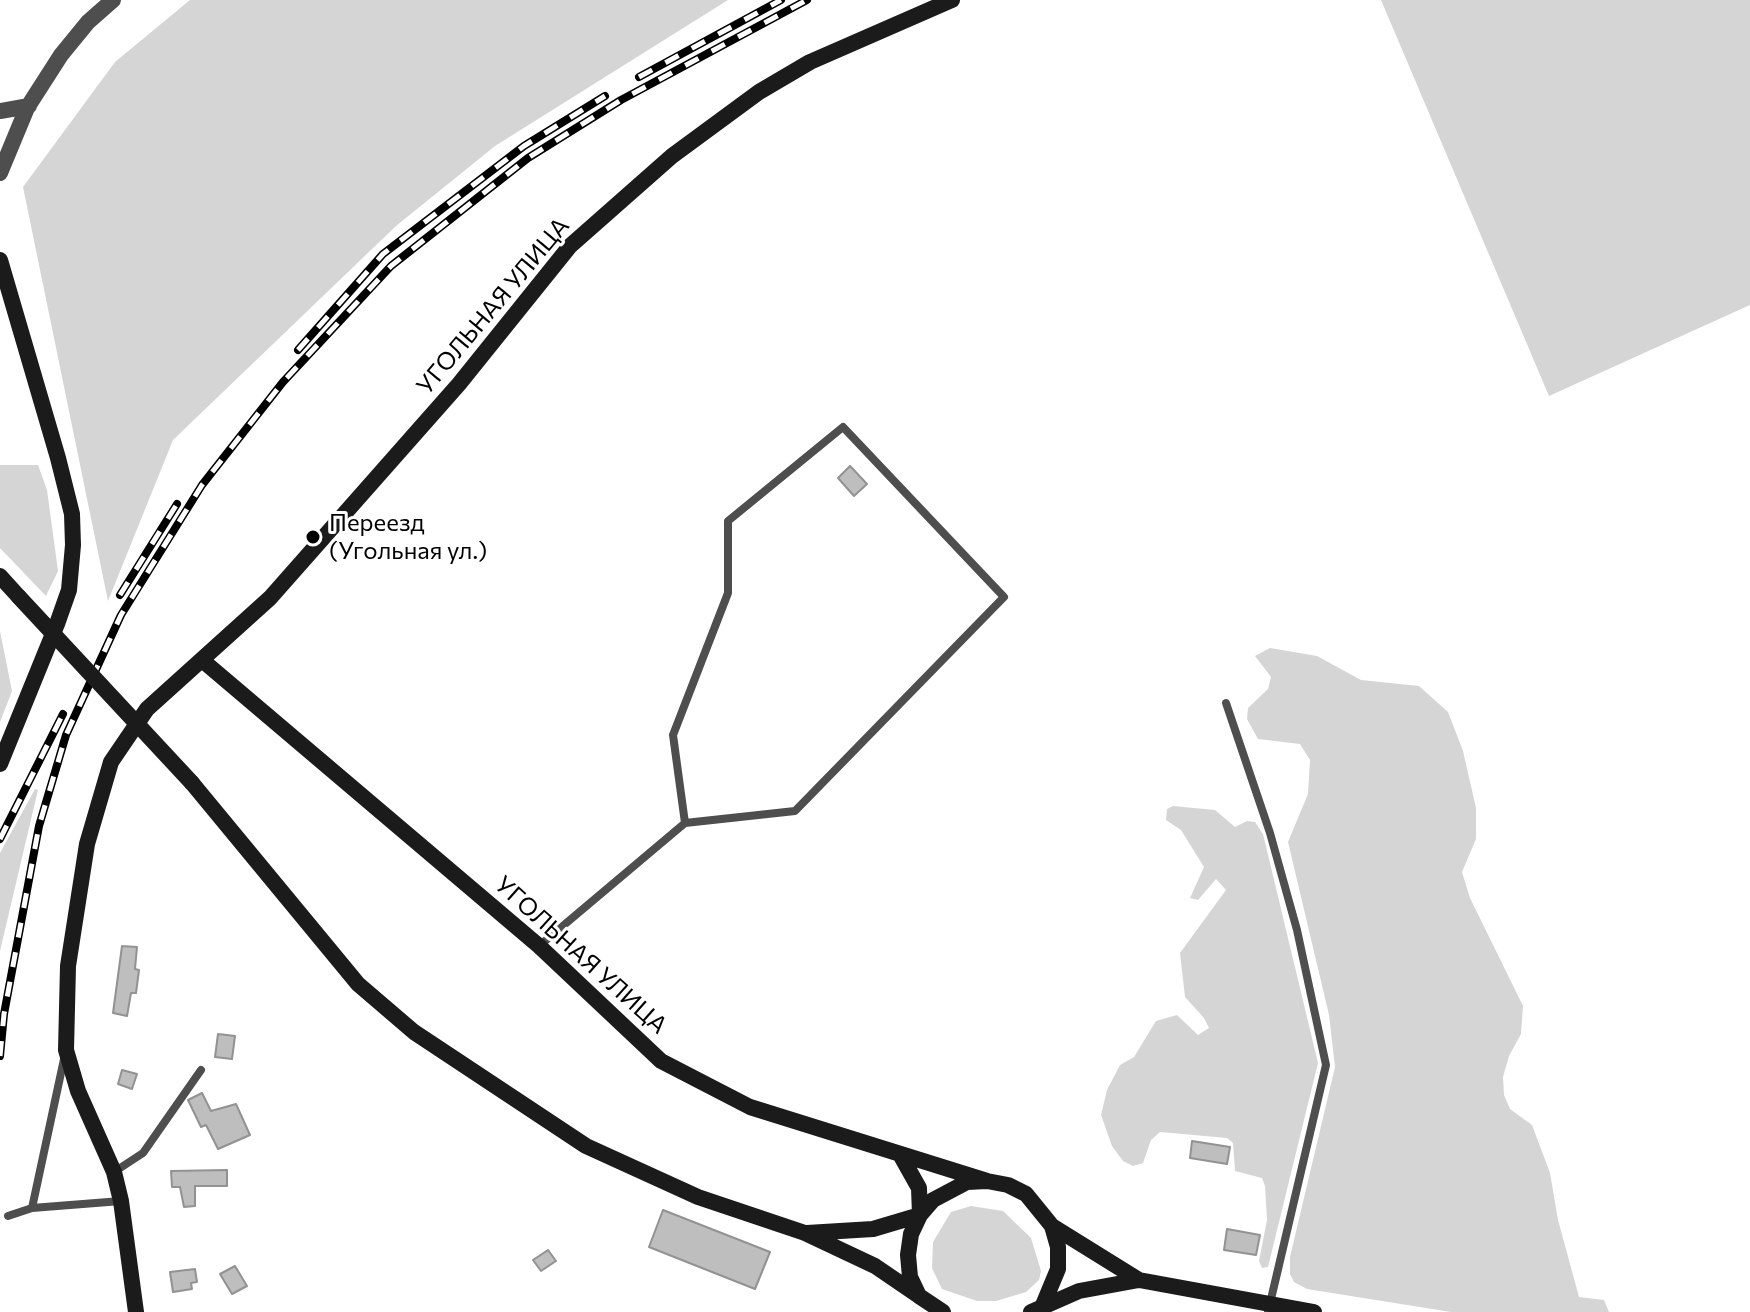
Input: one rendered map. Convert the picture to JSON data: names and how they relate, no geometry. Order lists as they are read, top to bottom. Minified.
{"streets":{"main road":["УГОЛЬНАЯ УЛИЦА"]},"places":["Переезд (Угольная ул.)"]}
